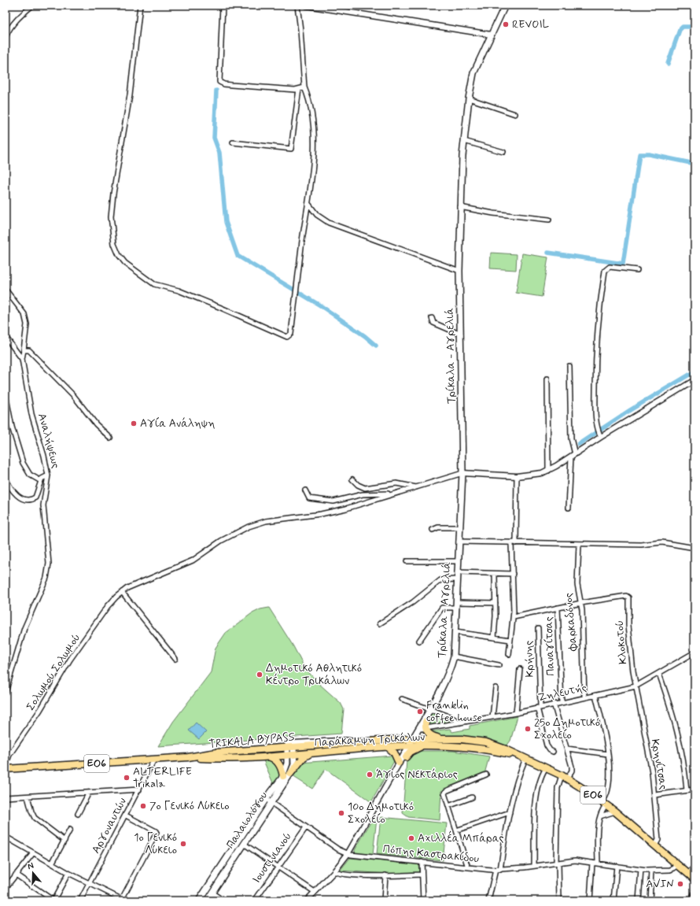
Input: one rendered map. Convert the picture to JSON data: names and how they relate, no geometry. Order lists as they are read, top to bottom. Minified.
{"streets":{"main road":["Τρίκαλα - Αγρελιά","Παράκαμψη Τρικάλων","TRIKALA BYPASS","ΕΟ6","Παλαιολόγου"],"street":["Αναλήψεως","Φαρκαδόνος","Κλοκοτού","Παναγίτσας","Κρήνης","Σολωμού Σολωμού","Ζηλευτής","Κρηνίτσας","Αργοναυτών","Πόπης Καστρακίδου","Ιουστινιανού"]},"crossings":[["Τρίκαλα - Αγρελιά","Παράκαμψη Τρικάλων"],["Τρίκαλα - Αγρελιά","TRIKALA BYPASS"],["Φαρκαδόνος","Κλοκοτού"],["Φαρκαδόνος","Ζηλευτής"],["Κλοκοτού","Ζηλευτής"],["Κλοκοτού","Κρηνίτσας"],["Παναγίτσας","Ζηλευτής"],["Κρήνης","Ζηλευτής"],["Ζηλευτής","Κρηνίτσας"],["Παράκαμψη Τρικάλων","TRIKALA BYPASS"],["Παράκαμψη Τρικάλων","Κρηνίτσας"],["Παράκαμψη Τρικάλων","Παλαιολόγου"],["Παράκαμψη Τρικάλων","Αργοναυτών"],["Παράκαμψη Τρικάλων","Πόπης Καστρακίδου"],["TRIKALA BYPASS","Παλαιολόγου"],["Παλαιολόγου","Πόπης Καστρακίδου"],["Πόπης Καστρακίδου","Ιουστινιανού"]],"places":["REVOIL","Αγία Ανάληψη","Δημοτικό Αθλητικό Κέντρο Τρικάλων","Franklin coffee house","25ο Δημοτικό Σχολείο","Άγιος Νεκτάριος","ALTERLIFE Trikala","7ο Γενικό Λύκειο","10ο Δημοτικό Σχολείο","Αχιλλέα Μπάρας","1ο Γενικό Λύκειο","AVIN"],"north":"top"}
